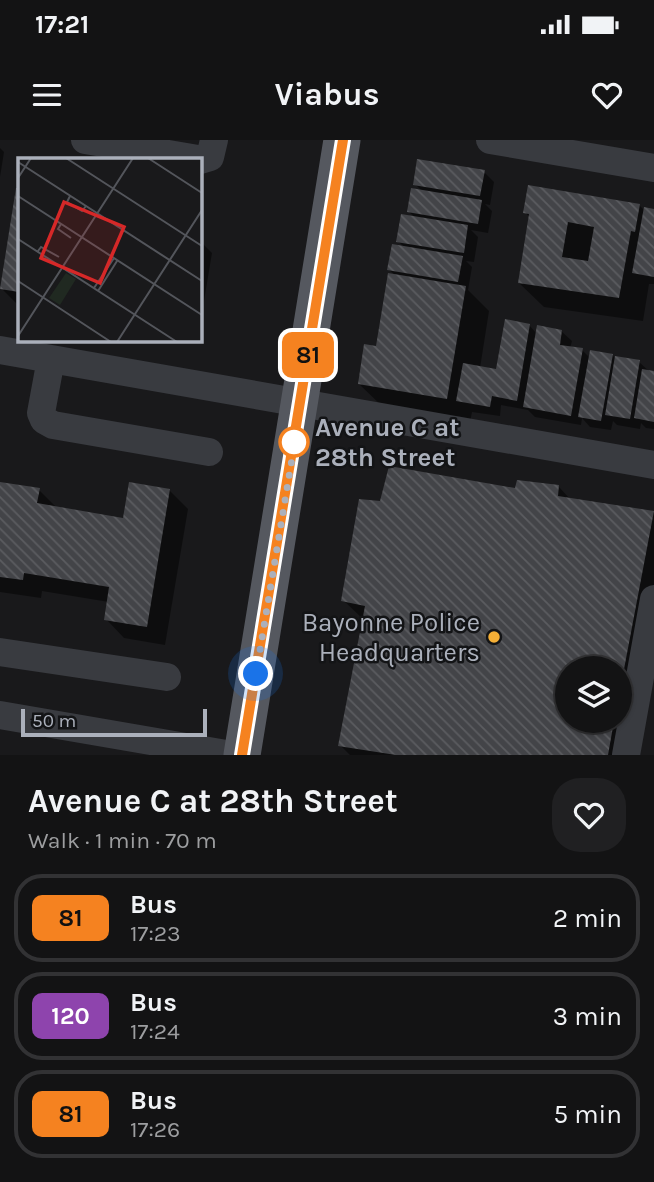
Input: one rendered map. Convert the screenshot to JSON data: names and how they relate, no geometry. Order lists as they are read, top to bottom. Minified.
{"places":["Avenue C at 28th Street","Bayonne Police Headquarters"],"lines":["bus line 81"],"scale_bar":"50 m","page":{"status":"17:21","header":"Viabus","on_map":"81","scale":"50 m","heading":["Avenue C at 28th Street","Walk · 1 min · 70 m"],"list":[{"mark":"81","name":"Bus","note":"17:23","value":"2 min"},{"mark":"120","name":"Bus","note":"17:24","value":"3 min"},{"mark":"81","name":"Bus","note":"17:26","value":"5 min"}]}}
